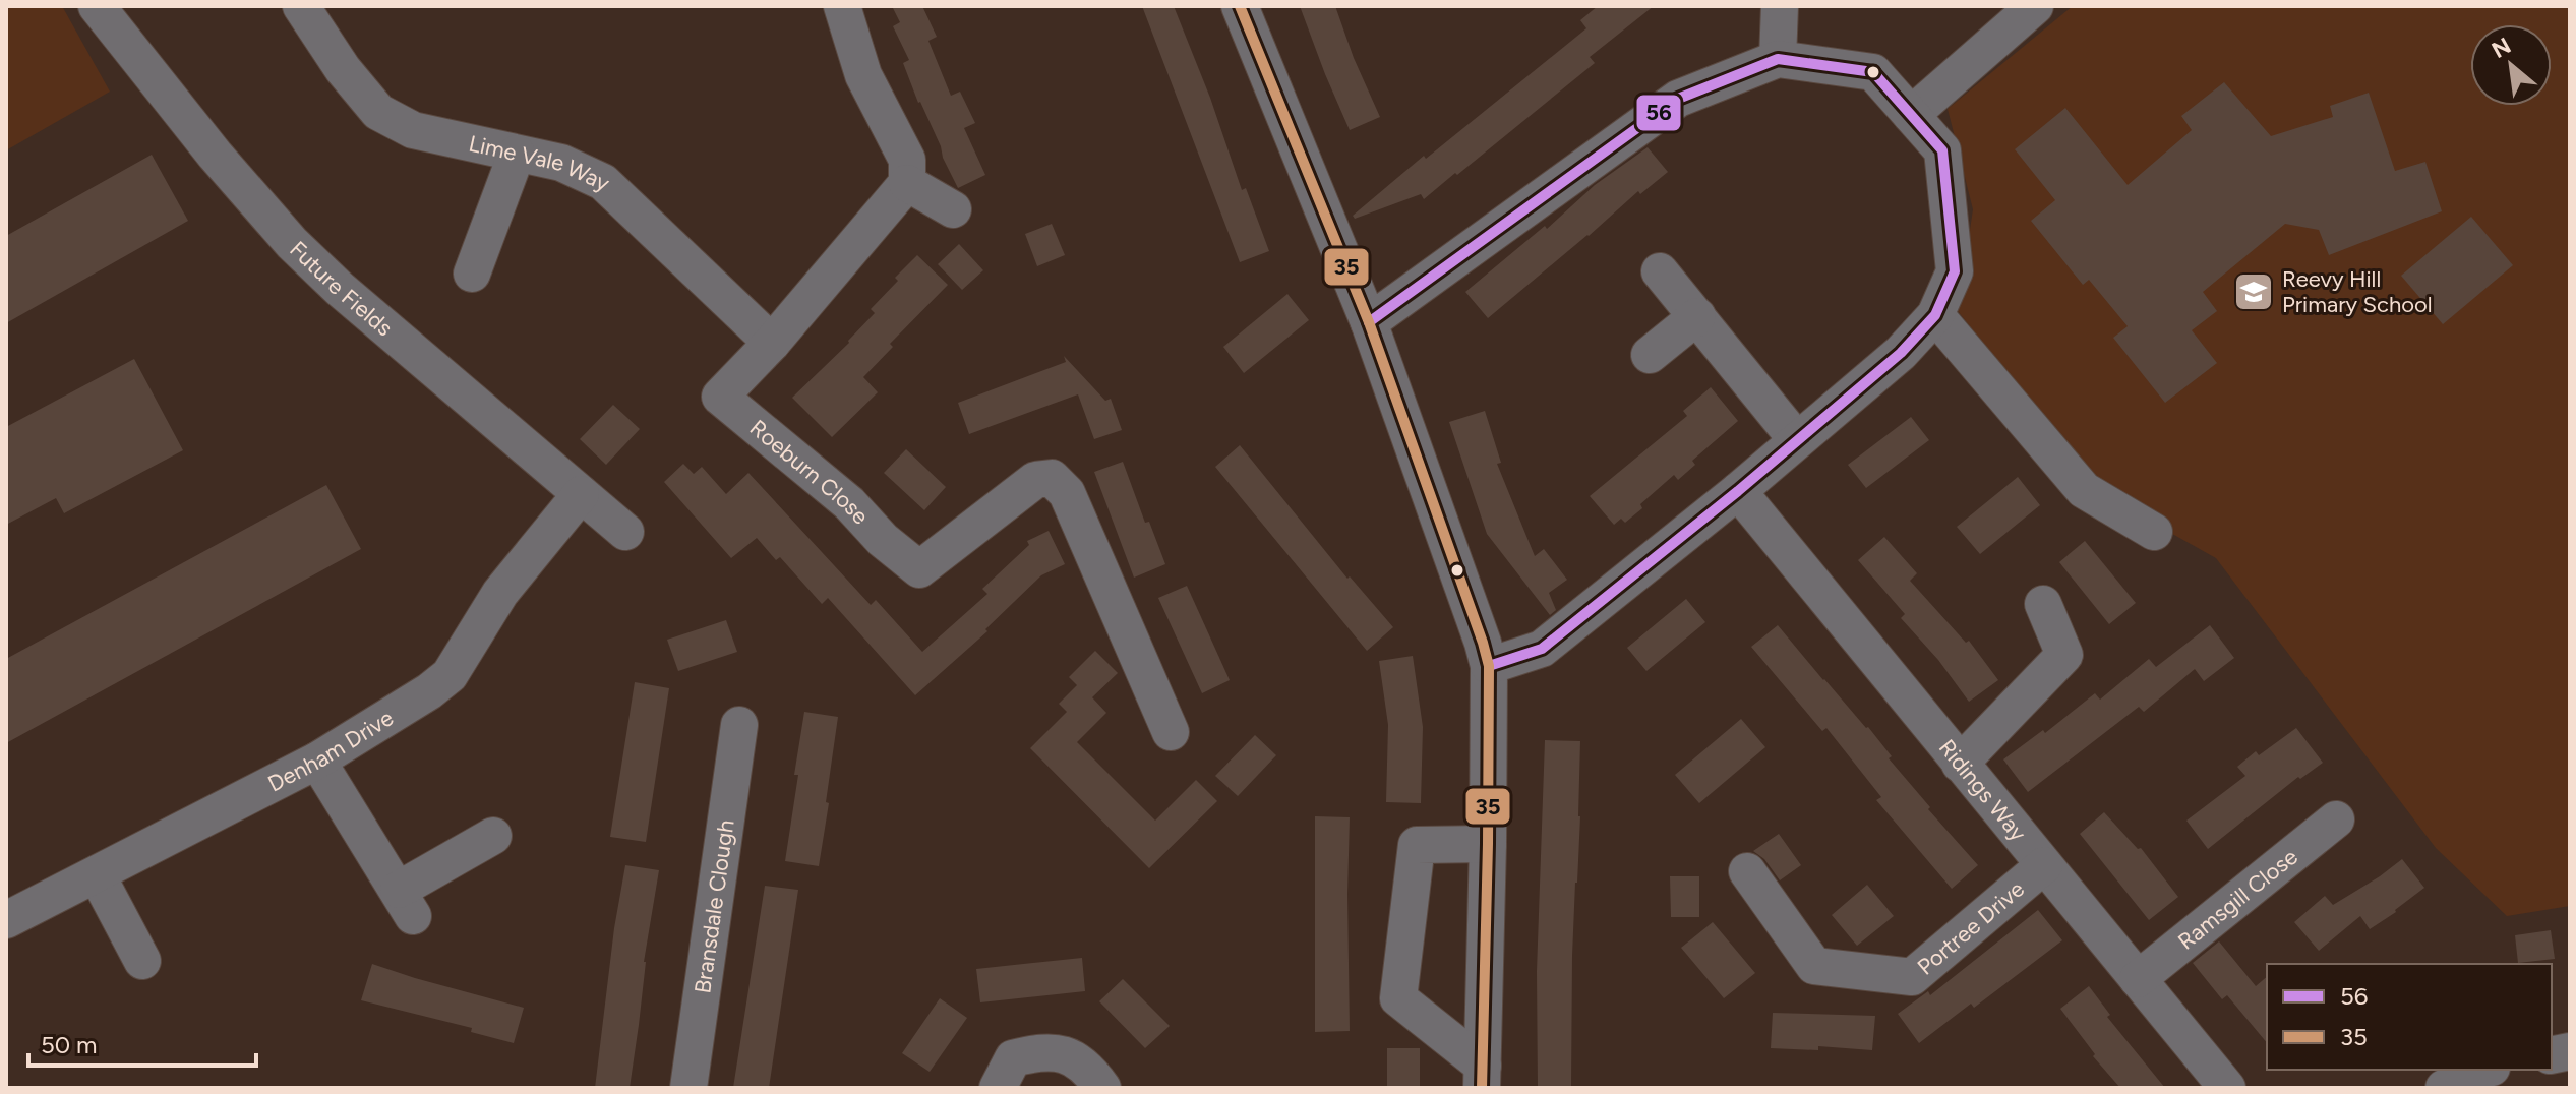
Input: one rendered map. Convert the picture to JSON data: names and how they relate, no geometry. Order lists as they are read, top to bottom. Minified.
{"streets":{"street":["Lime Vale Way","Future Fields","Roeburn Close","Denham Drive","Ridings Way","Ramsgill Close","Bransdale Clough","Portree Drive"]},"crossings":[["Lime Vale Way","Roeburn Close"],["Future Fields","Denham Drive"],["Ridings Way","Ramsgill Close"],["Ridings Way","Portree Drive"]],"places":{"school or university":["Reevy Hill Primary School"]},"lines":["transit line 35","transit line 56"],"legend":["56","35"],"scale_bar":"50 m","north":"top left"}
